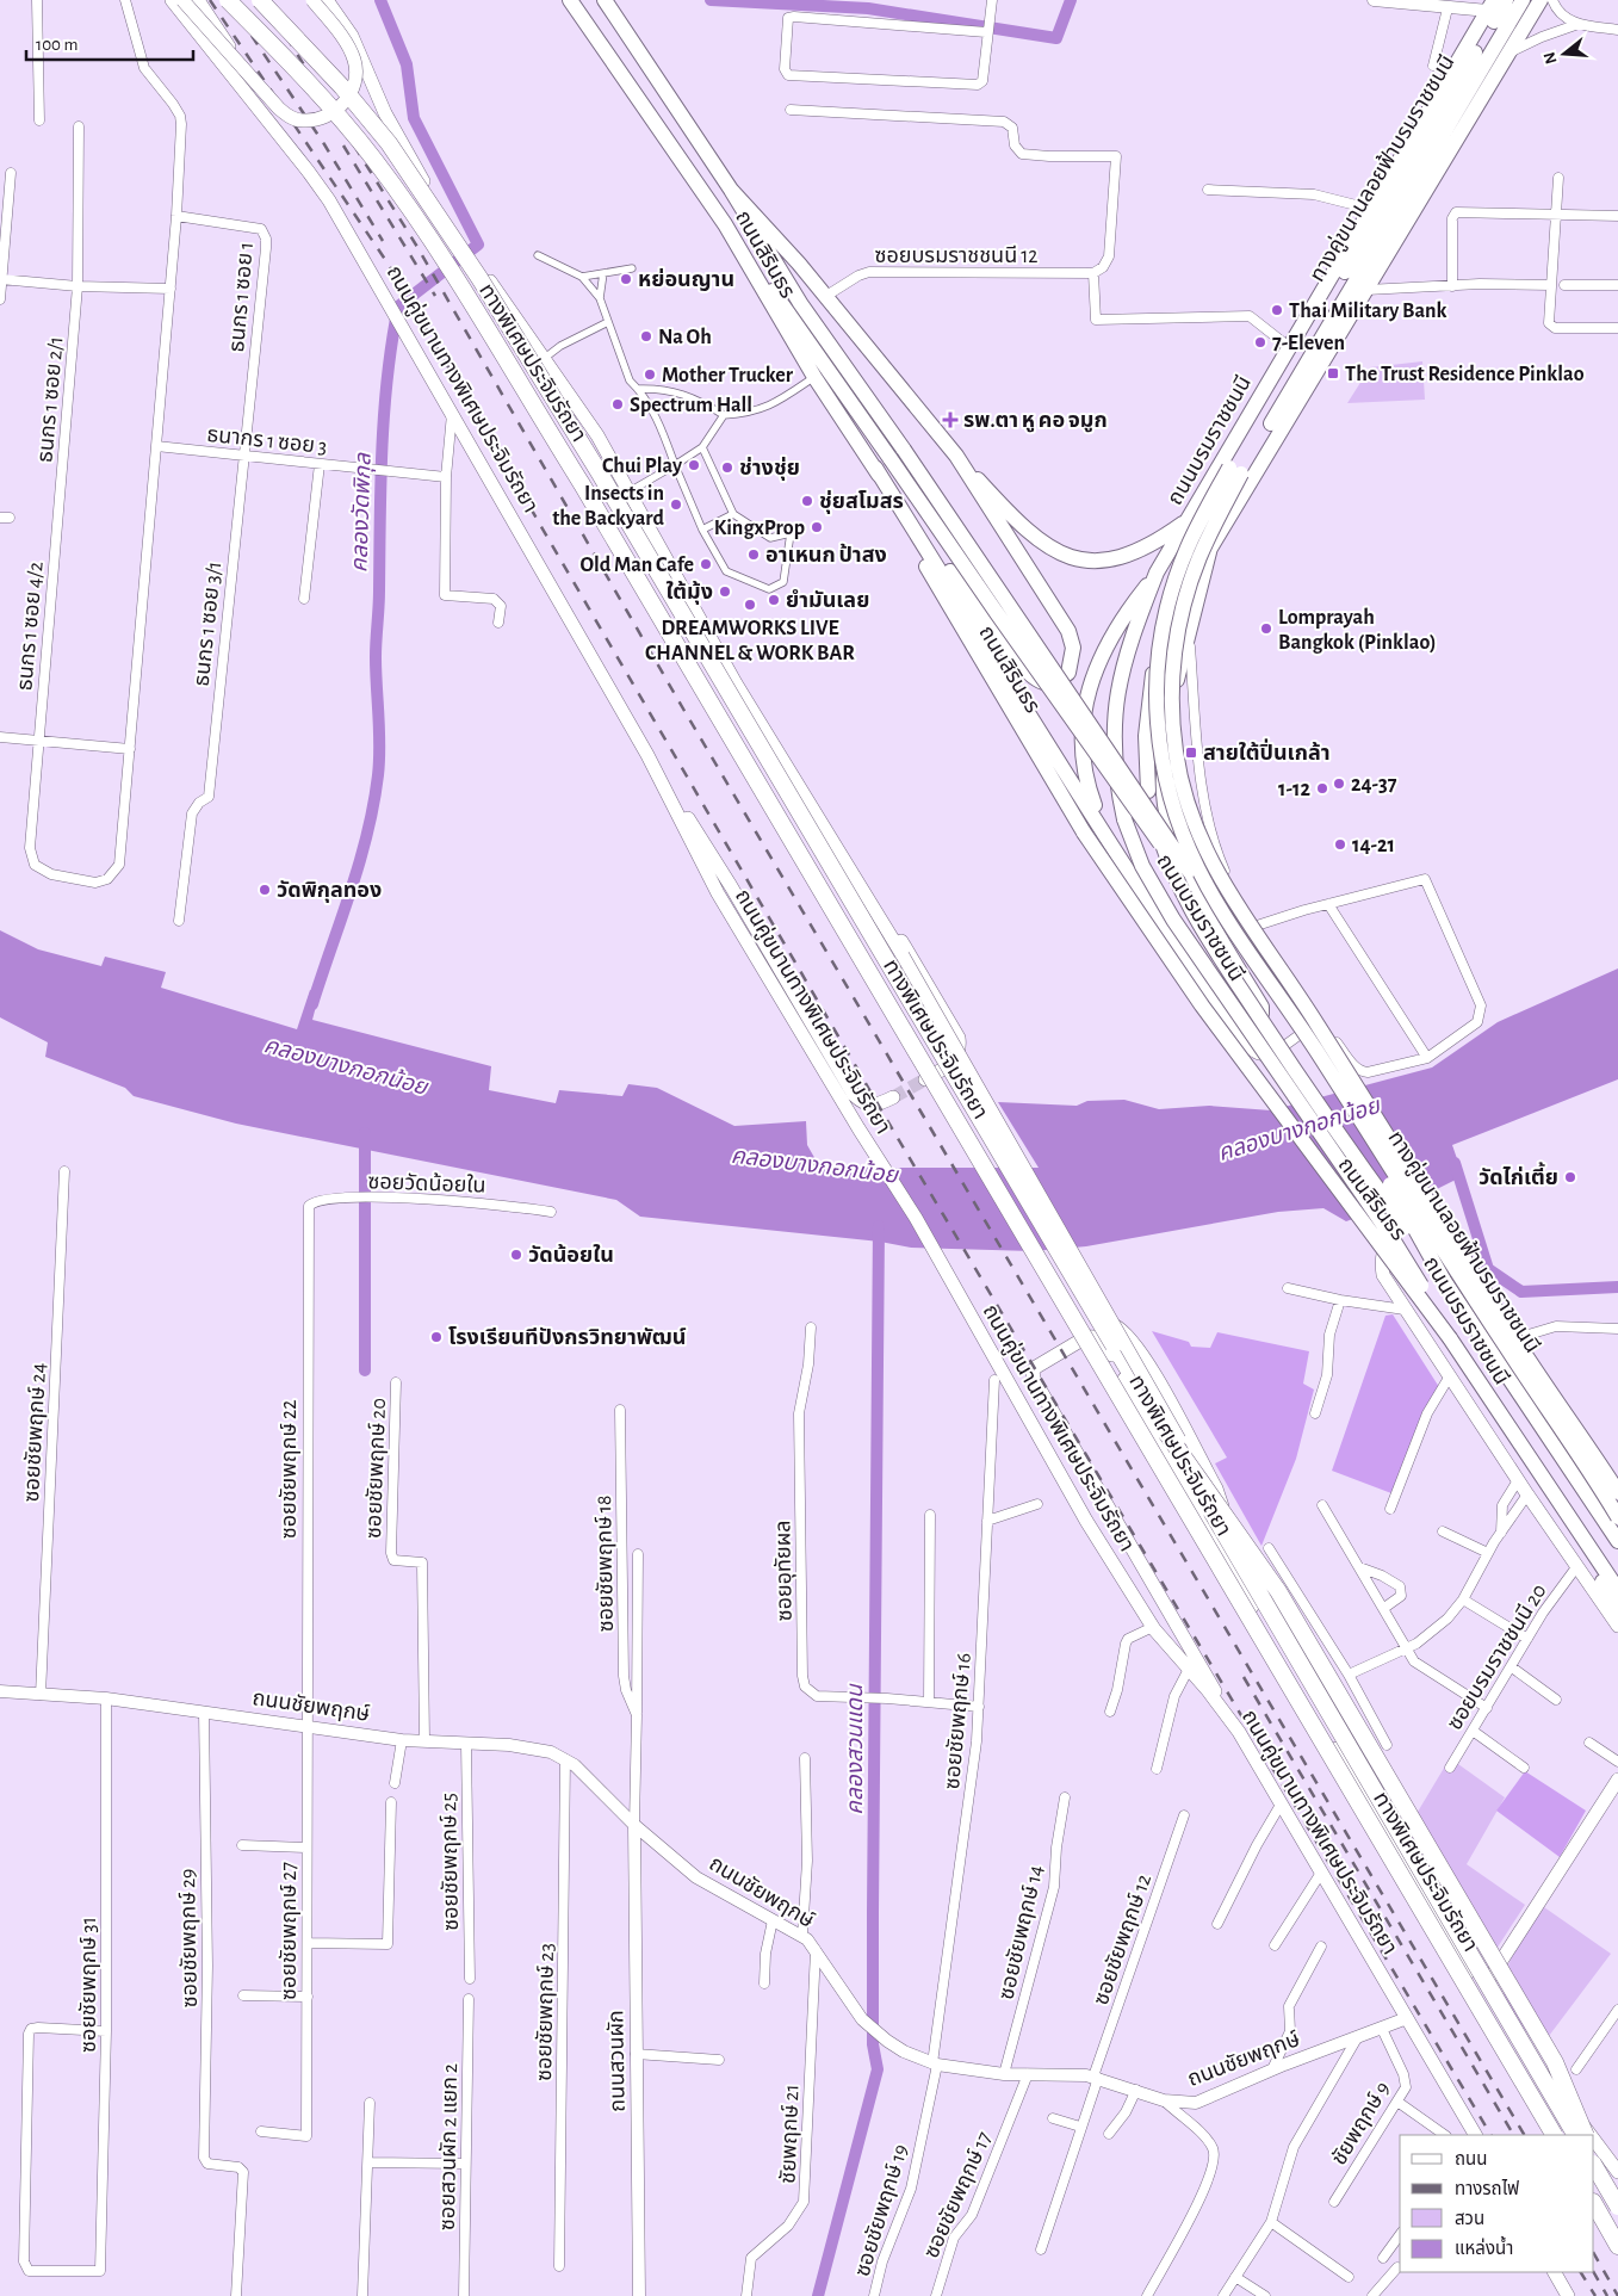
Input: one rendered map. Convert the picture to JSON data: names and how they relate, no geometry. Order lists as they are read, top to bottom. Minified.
{"streets":{"highway":["ทางพิเศษประจิมรัถยา"],"main road":["ทางคู่ขนานลอยฟ้าบรมราชชนนี","ถนนสิรินธร","ถนนคู่ขนานทางพิเศษประจิมรัถยา","ถนนบรมราชชนนี"],"street":["ซอยบรมราชชนนี 12","ธนกร 1 ซอย 1","ธนกร 1 ซอย 2/1","ธนากร 1 ซอย 3","ธนกร 1 ซอย 3/1","ธนกร 1 ซอย 4/2","ซอยวัดน้อยใน","ซอยชัยพฤกษ์ 24","ซอยชัยพฤกษ์ 20","ซอยชัยพฤกษ์ 22","ซอยชัยพฤกษ์ 18","ซอยอุทัยผล","ซอยบรมราชชนนี 20","ถนนชัยพฤกษ์","ซอยชัยพฤกษ์ 16","ซอยชัยพฤกษ์ 25","ซอยชัยพฤกษ์ 27","ซอยชัยพฤกษ์ 14","ซอยชัยพฤกษ์ 29","ซอยชัยพฤกษ์ 12","ซอยชัยพฤกษ์ 31","ซอยชัยพฤกษ์ 23","ถนนสวนผัก","ชัยพฤกษ์ 9","ชัยพฤกษ์ 21","ซอยสวนผัก 2 แยก 2","ซอยชัยพฤกษ์ 17","ซอยชัยพฤกษ์ 19"]},"crossings":[["ถนนสิรินธร","ถนนบรมราชชนนี"],["ธนกร 1 ซอย 1","ธนากร 1 ซอย 3"],["ธนกร 1 ซอย 1","ธนกร 1 ซอย 3/1"],["ถนนคู่ขนานทางพิเศษประจิมรัถยา","ถนนชัยพฤกษ์"],["ธนกร 1 ซอย 2/1","ธนกร 1 ซอย 4/2"],["ธนากร 1 ซอย 3","ธนกร 1 ซอย 3/1"],["ซอยวัดน้อยใน","ซอยชัยพฤกษ์ 22"],["ซอยชัยพฤกษ์ 24","ถนนชัยพฤกษ์"],["ซอยชัยพฤกษ์ 20","ถนนชัยพฤกษ์"],["ซอยชัยพฤกษ์ 22","ถนนชัยพฤกษ์"],["ซอยชัยพฤกษ์ 22","ซอยชัยพฤกษ์ 27"],["ซอยชัยพฤกษ์ 18","ถนนชัยพฤกษ์"],["ซอยชัยพฤกษ์ 18","ถนนสวนผัก"],["ซอยอุทัยผล","ซอยชัยพฤกษ์ 16"],["ถนนชัยพฤกษ์","ซอยชัยพฤกษ์ 16"],["ถนนชัยพฤกษ์","ซอยชัยพฤกษ์ 25"],["ถนนชัยพฤกษ์","ซอยชัยพฤกษ์ 27"],["ถนนชัยพฤกษ์","ซอยชัยพฤกษ์ 14"],["ถนนชัยพฤกษ์","ซอยชัยพฤกษ์ 29"],["ถนนชัยพฤกษ์","ซอยชัยพฤกษ์ 12"],["ถนนชัยพฤกษ์","ซอยชัยพฤกษ์ 31"],["ถนนชัยพฤกษ์","ซอยชัยพฤกษ์ 23"],["ถนนชัยพฤกษ์","ถนนสวนผัก"],["ถนนชัยพฤกษ์","ชัยพฤกษ์ 9"],["ถนนชัยพฤกษ์","ชัยพฤกษ์ 21"],["ถนนชัยพฤกษ์","ซอยชัยพฤกษ์ 17"],["ถนนชัยพฤกษ์","ซอยชัยพฤกษ์ 19"],["ซอยชัยพฤกษ์ 16","ซอยชัยพฤกษ์ 19"]],"water":["คลองวัดพิกุล","คลองบางกอกน้อย","คลองสวนแดน"],"places":{"other":["หย่อนญาน","Thai Military Bank","Na Oh","7-Eleven","Mother Trucker","Spectrum Hall","Chui Play","ช่างชุ่ย","ชุ่ยสโมสร","Insects in the Backyard","KingxProp","อาเหนก ป้าสง","Old Man Cafe","ใต้มุ้ง","ยำมันเลย","DREAMWORKS LIVE CHANNEL & WORK BAR","Lomprayah Bangkok (Pinklao)","24-37","1-12","14-21","วัดพิกุลทอง","วัดไก่เตี้ย","วัดน้อยใน","โรงเรียนทีปังกรวิทยาพัฒน์"],"transit":["The Trust Residence Pinklao","สายใต้ปิ่นเกล้า"],"health":["รพ.ตา หู คอ จมูก"]},"legend":["ถนน","ทางรถไฟ","สวน","แหล่งน้ำ"],"scale_bar":"100 m","north":"left"}
